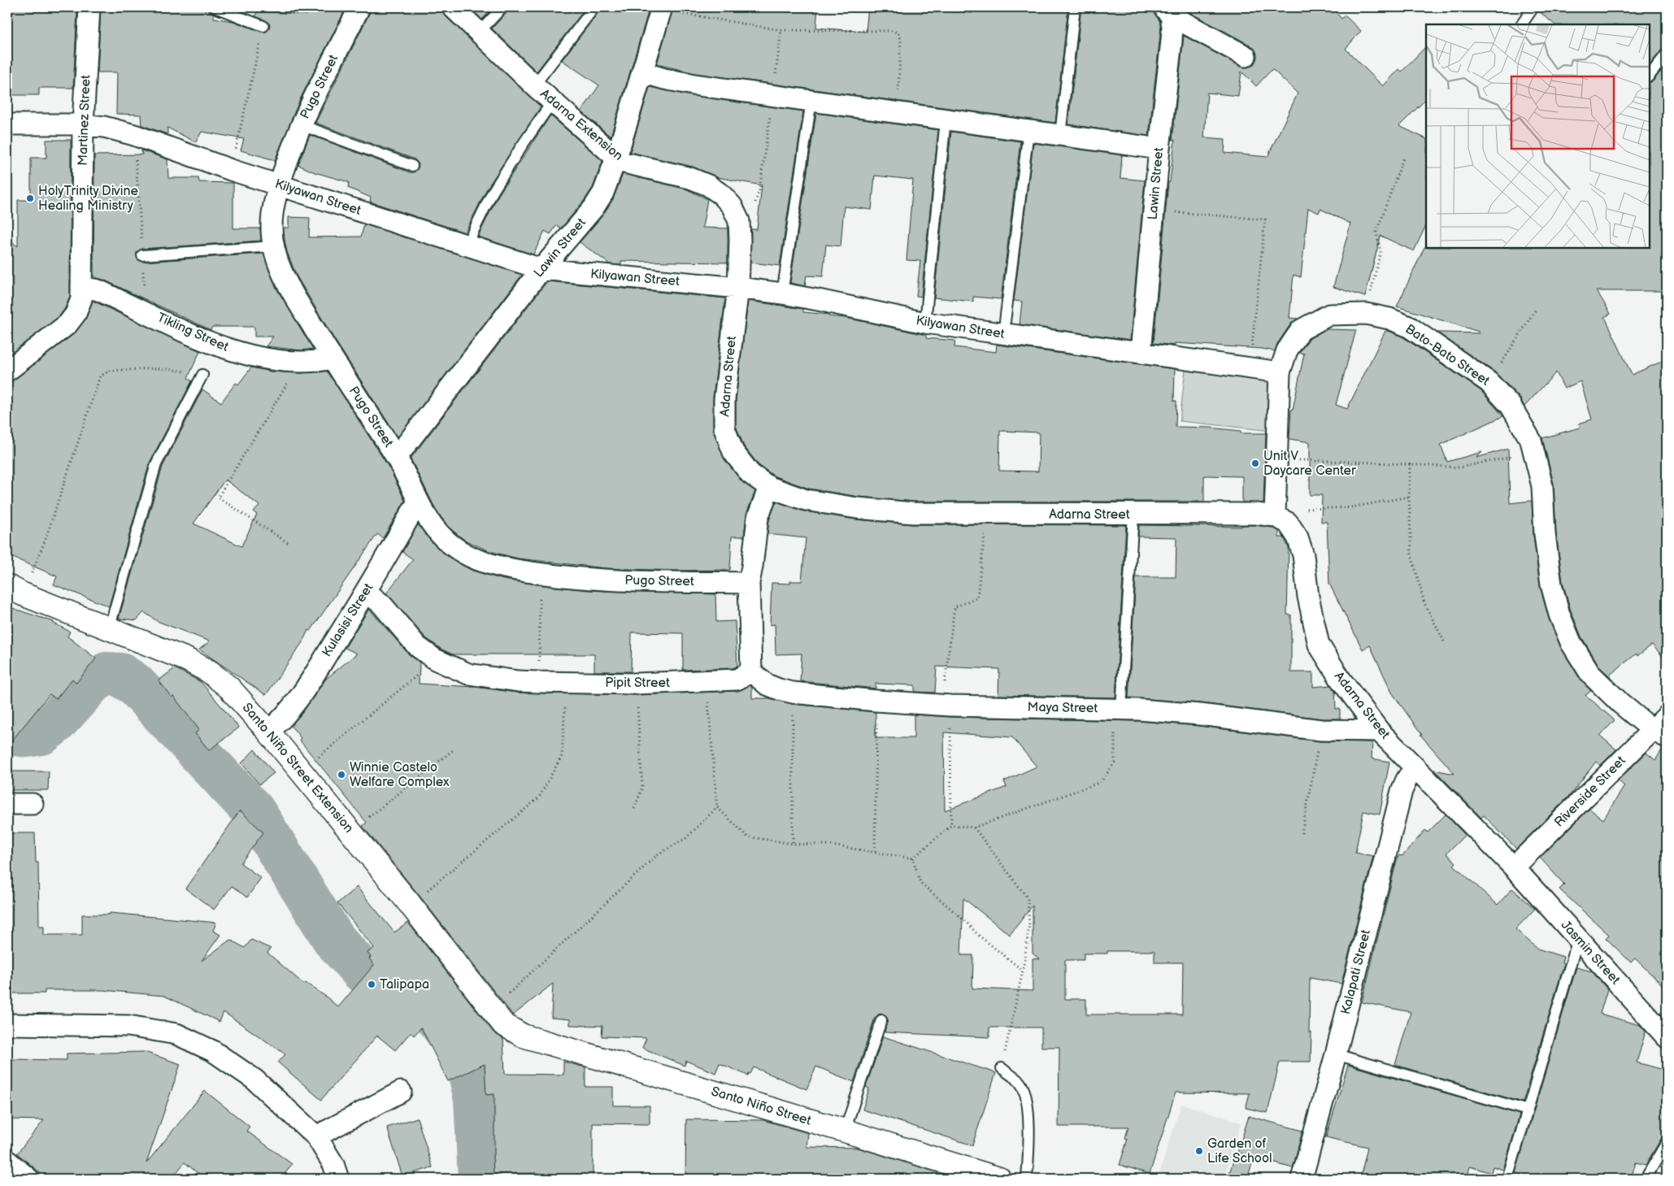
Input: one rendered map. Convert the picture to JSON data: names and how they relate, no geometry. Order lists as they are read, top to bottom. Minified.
{"streets":{"main road":["Santo Niño Street Extension","Santo Niño Street"],"street":["Pugo Street","Martinez Street","Adarna Extension","Lawin Street","Kilyawan Street","Tikling Street","Bato-Bato Street","Adarna Street","Kulasisi Street","Pipit Street","Maya Street","Riverside Street","Jasmin Street","Kalapati Street"]},"crossings":[["Pugo Street","Lawin Street"],["Pugo Street","Kilyawan Street"],["Pugo Street","Tikling Street"],["Pugo Street","Kulasisi Street"],["Martinez Street","Kilyawan Street"],["Martinez Street","Tikling Street"],["Adarna Extension","Lawin Street"],["Adarna Extension","Adarna Street"],["Lawin Street","Kilyawan Street"],["Kilyawan Street","Bato-Bato Street"],["Kilyawan Street","Adarna Street"],["Bato-Bato Street","Adarna Street"],["Bato-Bato Street","Riverside Street"],["Adarna Street","Maya Street"],["Adarna Street","Riverside Street"],["Adarna Street","Jasmin Street"],["Adarna Street","Kalapati Street"],["Kulasisi Street","Pipit Street"],["Kulasisi Street","Santo Niño Street Extension"],["Pipit Street","Maya Street"],["Santo Niño Street Extension","Santo Niño Street"],["Riverside Street","Jasmin Street"]],"places":["HolyTrinity Divine Healing Ministry","Unit V Daycare Center","Winnie Castelo Welfare Complex","Talipapa","Garden of Life School"]}
